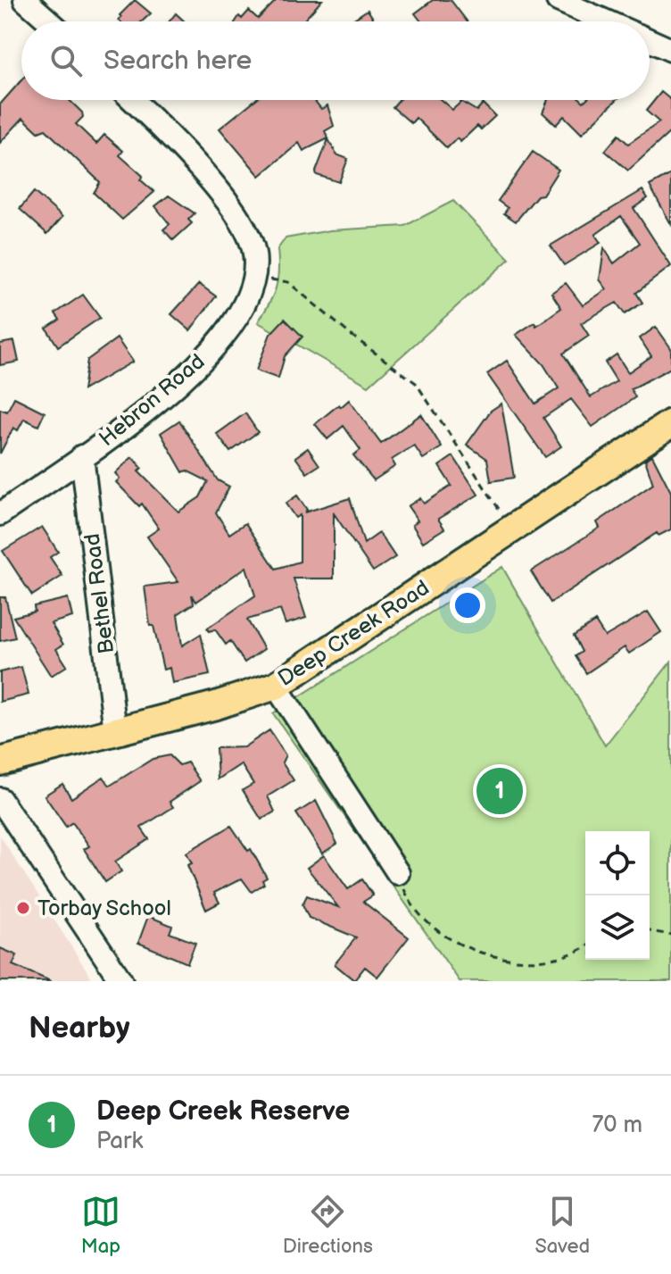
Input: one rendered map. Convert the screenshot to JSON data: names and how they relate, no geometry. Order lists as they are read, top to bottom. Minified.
{"streets":{"main road":["Deep Creek Road"],"street":["Hebron Road","Bethel Road"]},"crossings":[["Hebron Road","Bethel Road"],["Bethel Road","Deep Creek Road"]],"places":["Torbay School"],"page":{"search":"Search here","pins":"1","heading":"Nearby","list":[{"mark":"1","name":"Deep Creek Reserve","note":"Park","value":"70 m"}],"nav":["Map","Directions","Saved"]}}
